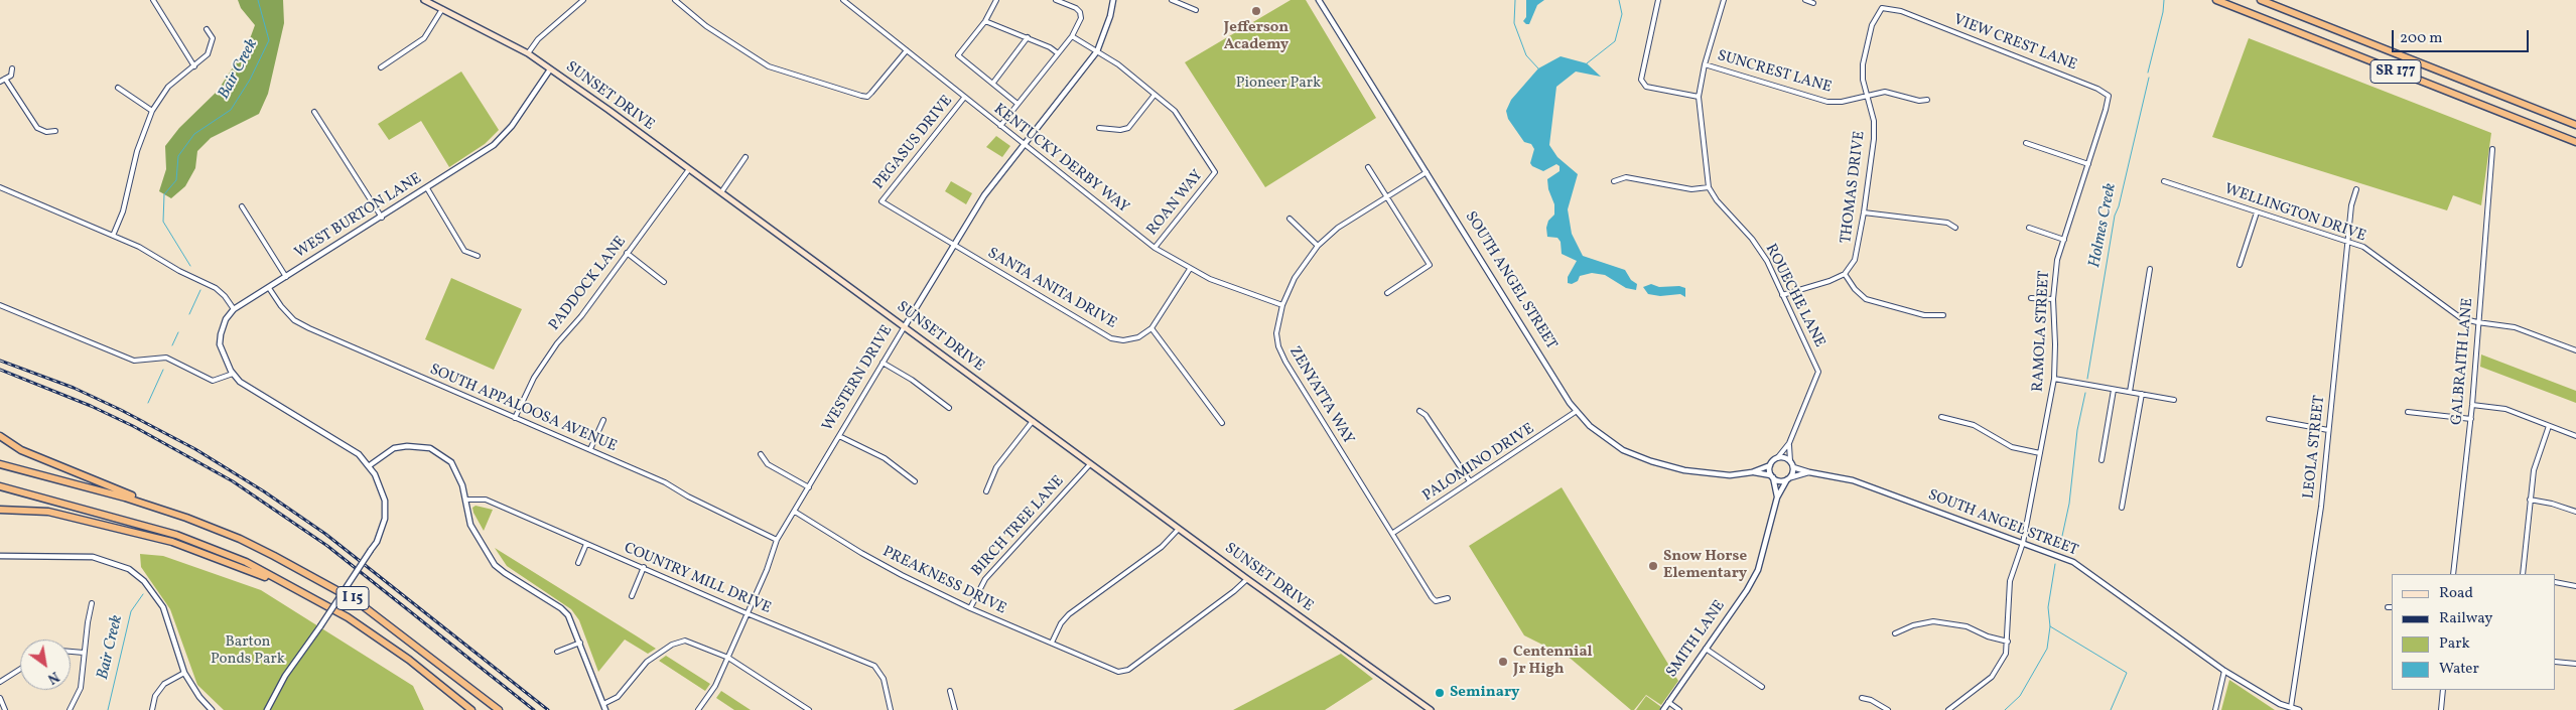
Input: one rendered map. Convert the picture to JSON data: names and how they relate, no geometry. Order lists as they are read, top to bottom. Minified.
{"streets":{"highway":["SR 177","I 15"],"main road":["SUNSET DRIVE"],"street":["VIEW CREST LANE","SUNCREST LANE","PEGASUS DRIVE","KENTUCKY DERBY WAY","THOMAS DRIVE","ROAN WAY","WELLINGTON DRIVE","WEST BURTON LANE","SOUTH ANGEL STREET","PADDOCK LANE","SANTA ANITA DRIVE","ROUECHE LANE","RAMOLA STREET","GALBRAITH LANE","WESTERN DRIVE","ZENYATTA WAY","SOUTH APPALOOSA AVENUE","LEOLA STREET","PALOMINO DRIVE","BIRCH TREE LANE","COUNTRY MILL DRIVE","PREAKNESS DRIVE","SMITH LANE"]},"crossings":[["VIEW CREST LANE","THOMAS DRIVE"],["VIEW CREST LANE","RAMOLA STREET"],["SUNCREST LANE","THOMAS DRIVE"],["SUNCREST LANE","ROUECHE LANE"],["SUNSET DRIVE","WEST BURTON LANE"],["SUNSET DRIVE","PADDOCK LANE"],["SUNSET DRIVE","WESTERN DRIVE"],["SUNSET DRIVE","BIRCH TREE LANE"],["SUNSET DRIVE","PREAKNESS DRIVE"],["PEGASUS DRIVE","KENTUCKY DERBY WAY"],["PEGASUS DRIVE","SANTA ANITA DRIVE"],["KENTUCKY DERBY WAY","ROAN WAY"],["KENTUCKY DERBY WAY","WESTERN DRIVE"],["KENTUCKY DERBY WAY","ZENYATTA WAY"],["WELLINGTON DRIVE","GALBRAITH LANE"],["WELLINGTON DRIVE","LEOLA STREET"],["WEST BURTON LANE","SOUTH APPALOOSA AVENUE"],["SOUTH ANGEL STREET","RAMOLA STREET"],["SOUTH ANGEL STREET","ZENYATTA WAY"],["SOUTH ANGEL STREET","LEOLA STREET"],["SOUTH ANGEL STREET","PALOMINO DRIVE"],["SOUTH ANGEL STREET","SMITH LANE"],["PADDOCK LANE","SOUTH APPALOOSA AVENUE"],["SANTA ANITA DRIVE","WESTERN DRIVE"],["WESTERN DRIVE","SOUTH APPALOOSA AVENUE"],["WESTERN DRIVE","COUNTRY MILL DRIVE"],["WESTERN DRIVE","PREAKNESS DRIVE"],["ZENYATTA WAY","PALOMINO DRIVE"],["BIRCH TREE LANE","PREAKNESS DRIVE"]],"water":["Bair Creek","Holmes Creek"],"parks":["Pioneer Park","Barton Ponds Park"],"places":["Jefferson Academy","Snow Horse Elementary","Centennial Jr High","Seminary"],"legend":["Road","Railway","Park","Water"],"scale_bar":"200 m","north":"bottom right"}
